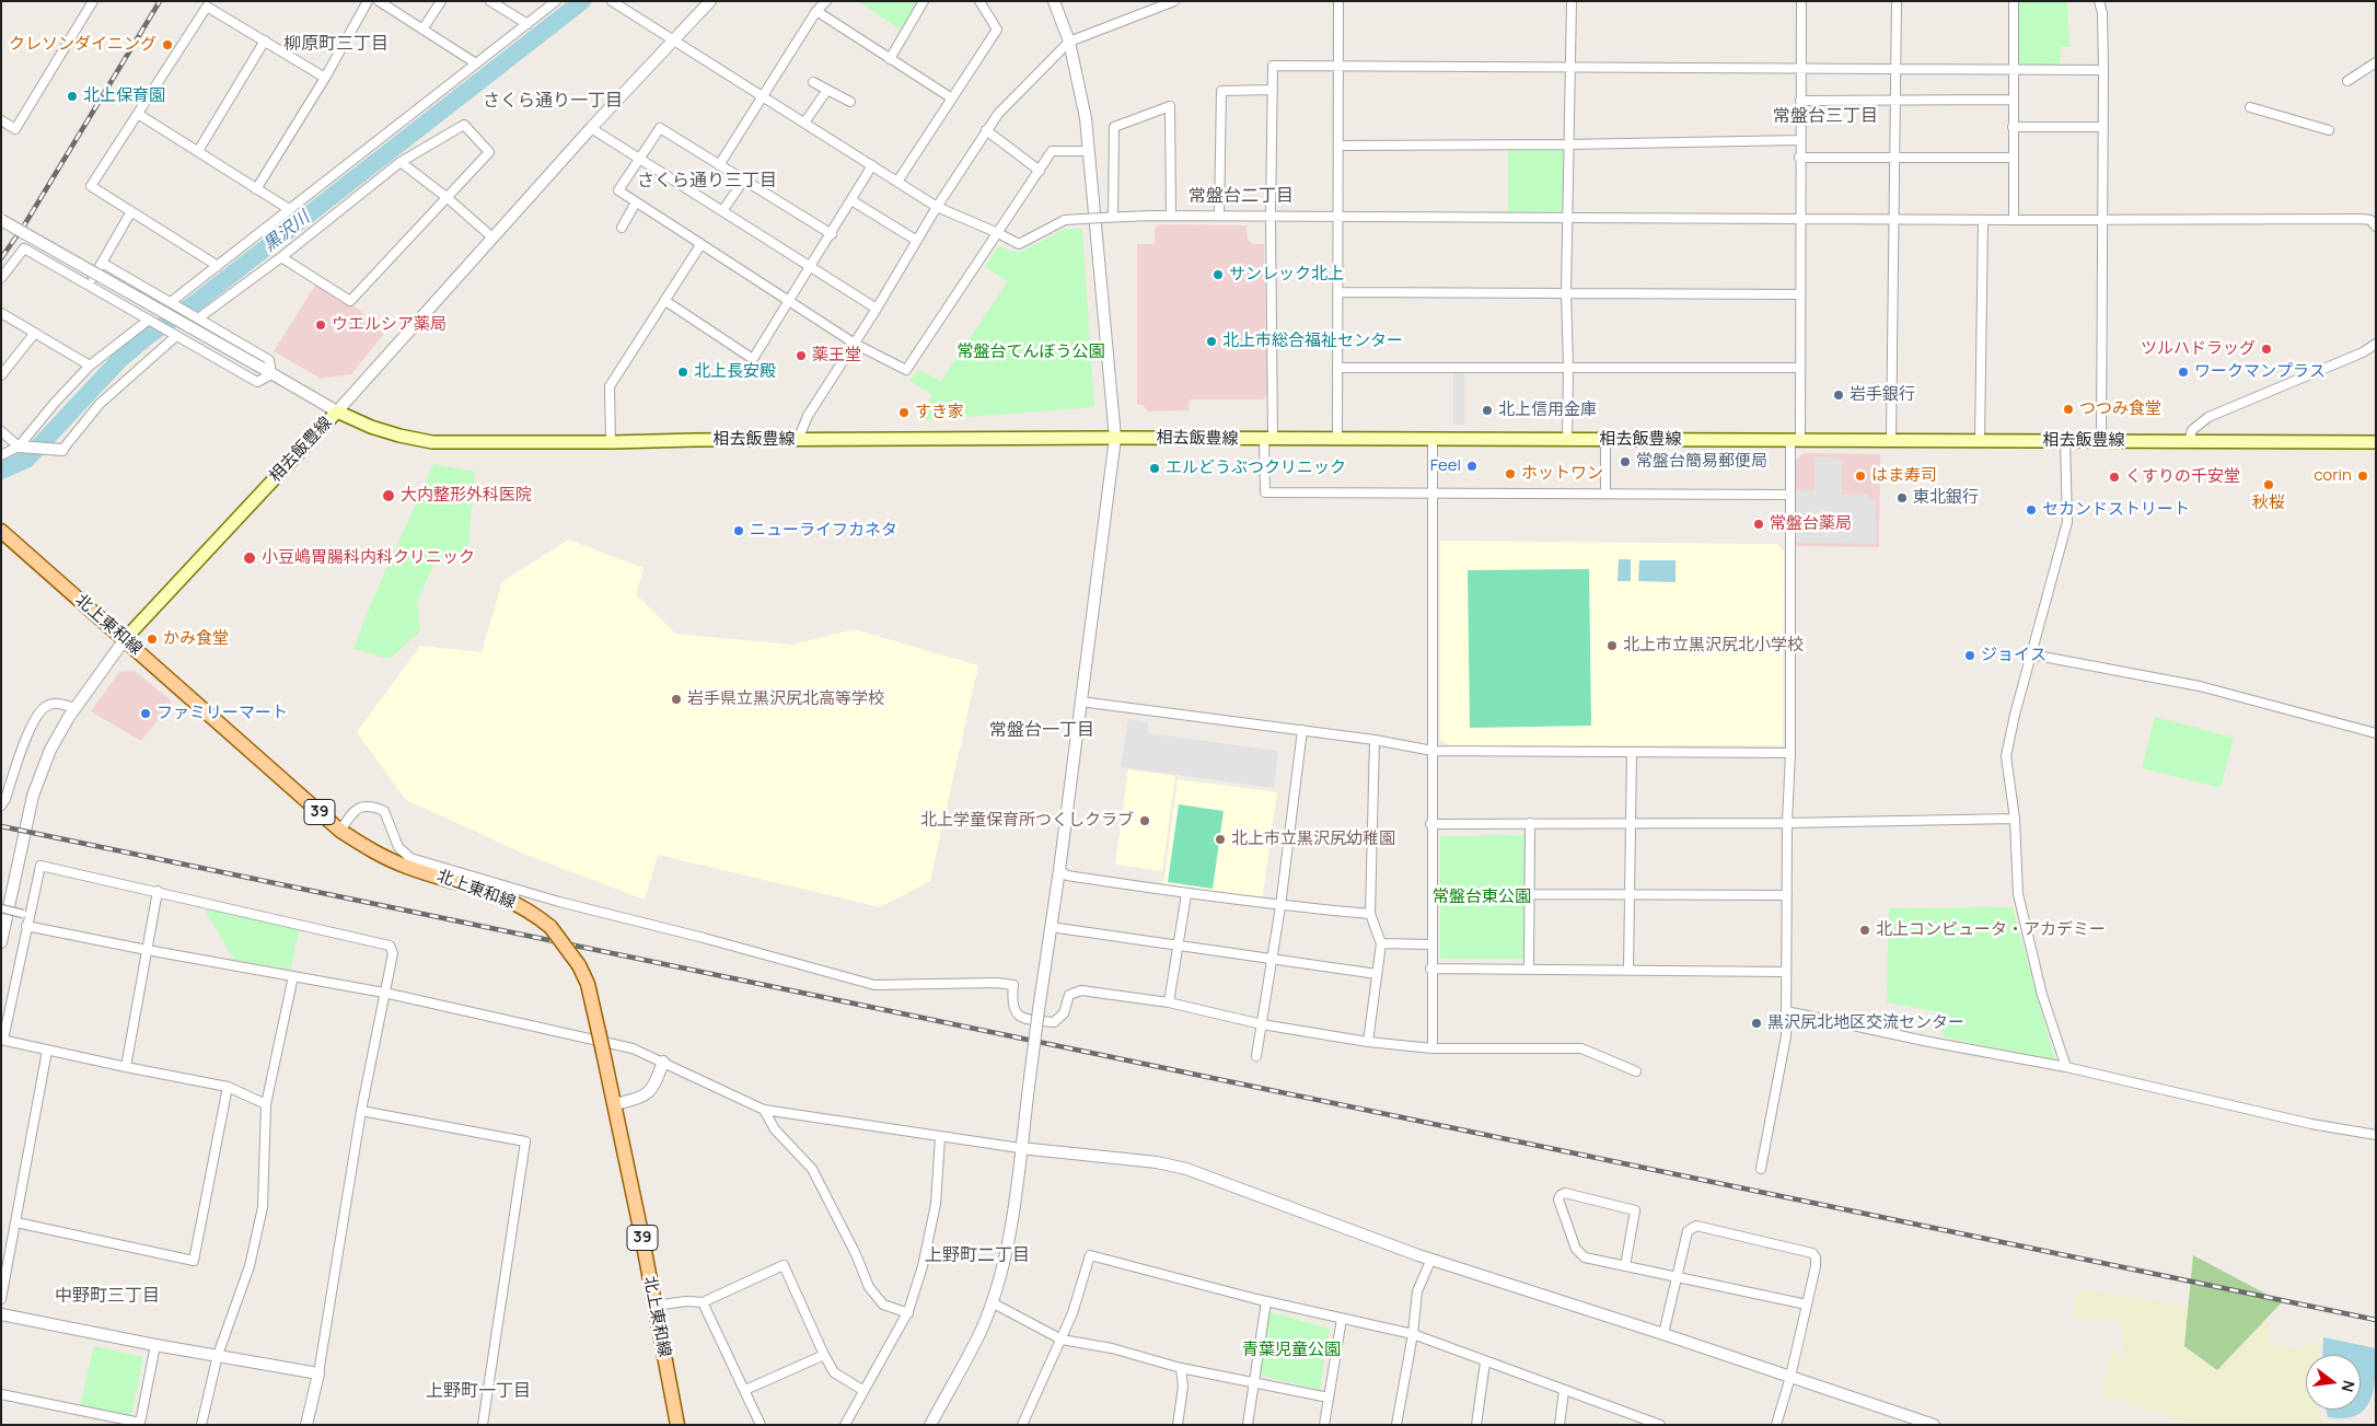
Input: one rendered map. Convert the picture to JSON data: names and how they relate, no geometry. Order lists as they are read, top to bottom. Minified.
{"streets":{"main road":["相去飯豊線","北上東和線","39"]},"crossings":[["相去飯豊線","北上東和線"]],"districts":["柳原町三丁目","さくら通り一丁目","常盤台三丁目","さくら通り三丁目","常盤台二丁目","常盤台一丁目","上野町二丁目","中野町三丁目","上野町一丁目"],"water":["黒沢川"],"parks":["常盤台てんぼう公園","常盤台東公園","青葉児童公園"],"places":["クレソンダイニング","北上保育園","サンレック北上","ウエルシア薬局","北上市総合福祉センター","ツルハドラッグ","薬王堂","北上長安殿","ワークマンプラス","岩手銀行","つつみ食堂","北上信用金庫","すき家","常盤台簡易郵便局","Feel","エルどうぶつクリニック","ホットワン","はま寿司","corin","くすりの千安堂","秋桜","大内整形外科医院","東北銀行","セカンドストリート","常盤台薬局","ニューライフカネタ","小豆嶋胃腸科内科クリニック","かみ食堂","北上市立黒沢尻北小学校","ジョイス","岩手県立黒沢尻北高等学校","ファミリーマート","北上学童保育所つくしクラブ","北上市立黒沢尻幼稚園","北上コンピュータ・アカデミー","黒沢尻北地区交流センター"],"north":"right"}
